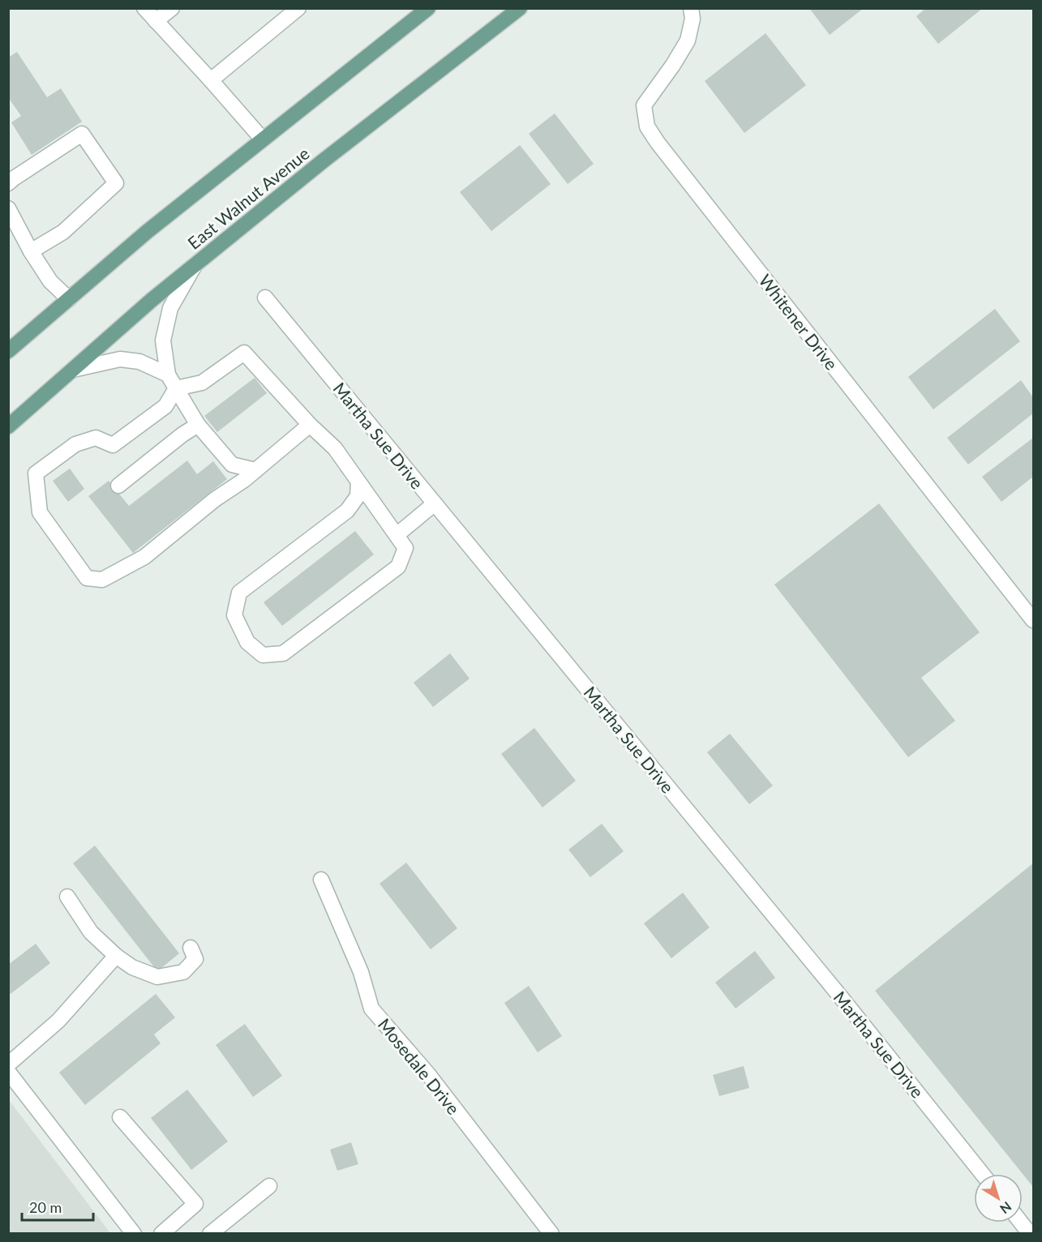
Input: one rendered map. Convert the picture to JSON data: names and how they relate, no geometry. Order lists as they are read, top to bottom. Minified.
{"streets":{"main road":["East Walnut Avenue"],"street":["Whitener Drive","Martha Sue Drive","Mosedale Drive"]},"scale_bar":"20 m","north":"bottom right"}
